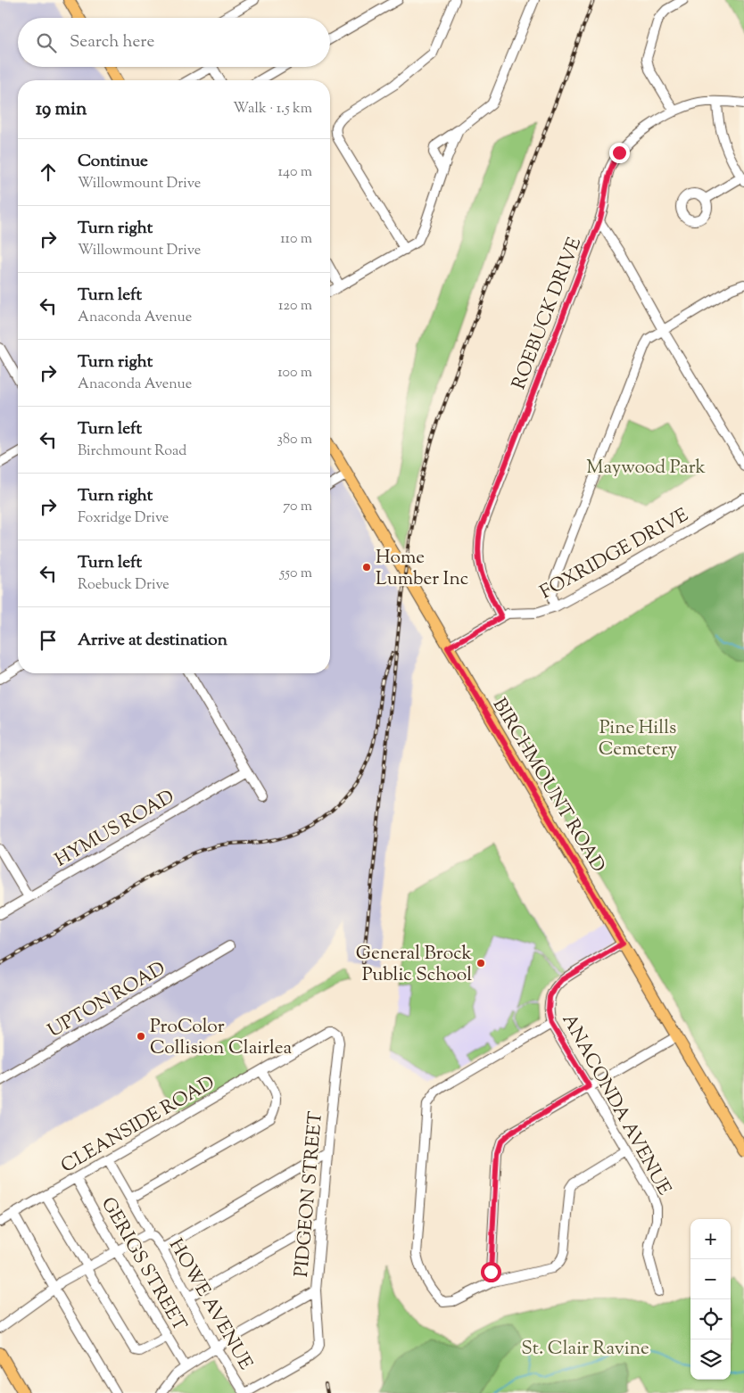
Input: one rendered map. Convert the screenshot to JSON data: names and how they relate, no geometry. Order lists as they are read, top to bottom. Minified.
{"streets":{"main road":["BIRCHMOUNT ROAD"],"street":["ROEBUCK DRIVE","FOXRIDGE DRIVE","HYMUS ROAD","UPTON ROAD","ANACONDA AVENUE","CLEANSIDE ROAD","PIDGEON STREET","GERIGS STREET","HOWE AVENUE"]},"crossings":[["ROEBUCK DRIVE","FOXRIDGE DRIVE"],["FOXRIDGE DRIVE","BIRCHMOUNT ROAD"],["BIRCHMOUNT ROAD","ANACONDA AVENUE"],["CLEANSIDE ROAD","PIDGEON STREET"],["CLEANSIDE ROAD","GERIGS STREET"],["CLEANSIDE ROAD","HOWE AVENUE"],["PIDGEON STREET","HOWE AVENUE"]],"parks":["Maywood Park","Pine Hills Cemetery","St. Clair Ravine"],"places":["Home Lumber Inc","General Brock Public School","ProColor Collision Clairlea"],"page":{"search":"Search here","heading":["19 min","Walk · 1.5 km"],"list":[["Continue","Willowmount Drive","140 m"],["Turn right","Willowmount Drive","110 m"],["Turn left","Anaconda Avenue","120 m"],["Turn right","Anaconda Avenue","100 m"],["Turn left","Birchmount Road","380 m"],["Turn right","Foxridge Drive","70 m"],["Turn left","Roebuck Drive","550 m"],"Arrive at destination"],"map_buttons":["+","−"]}}
